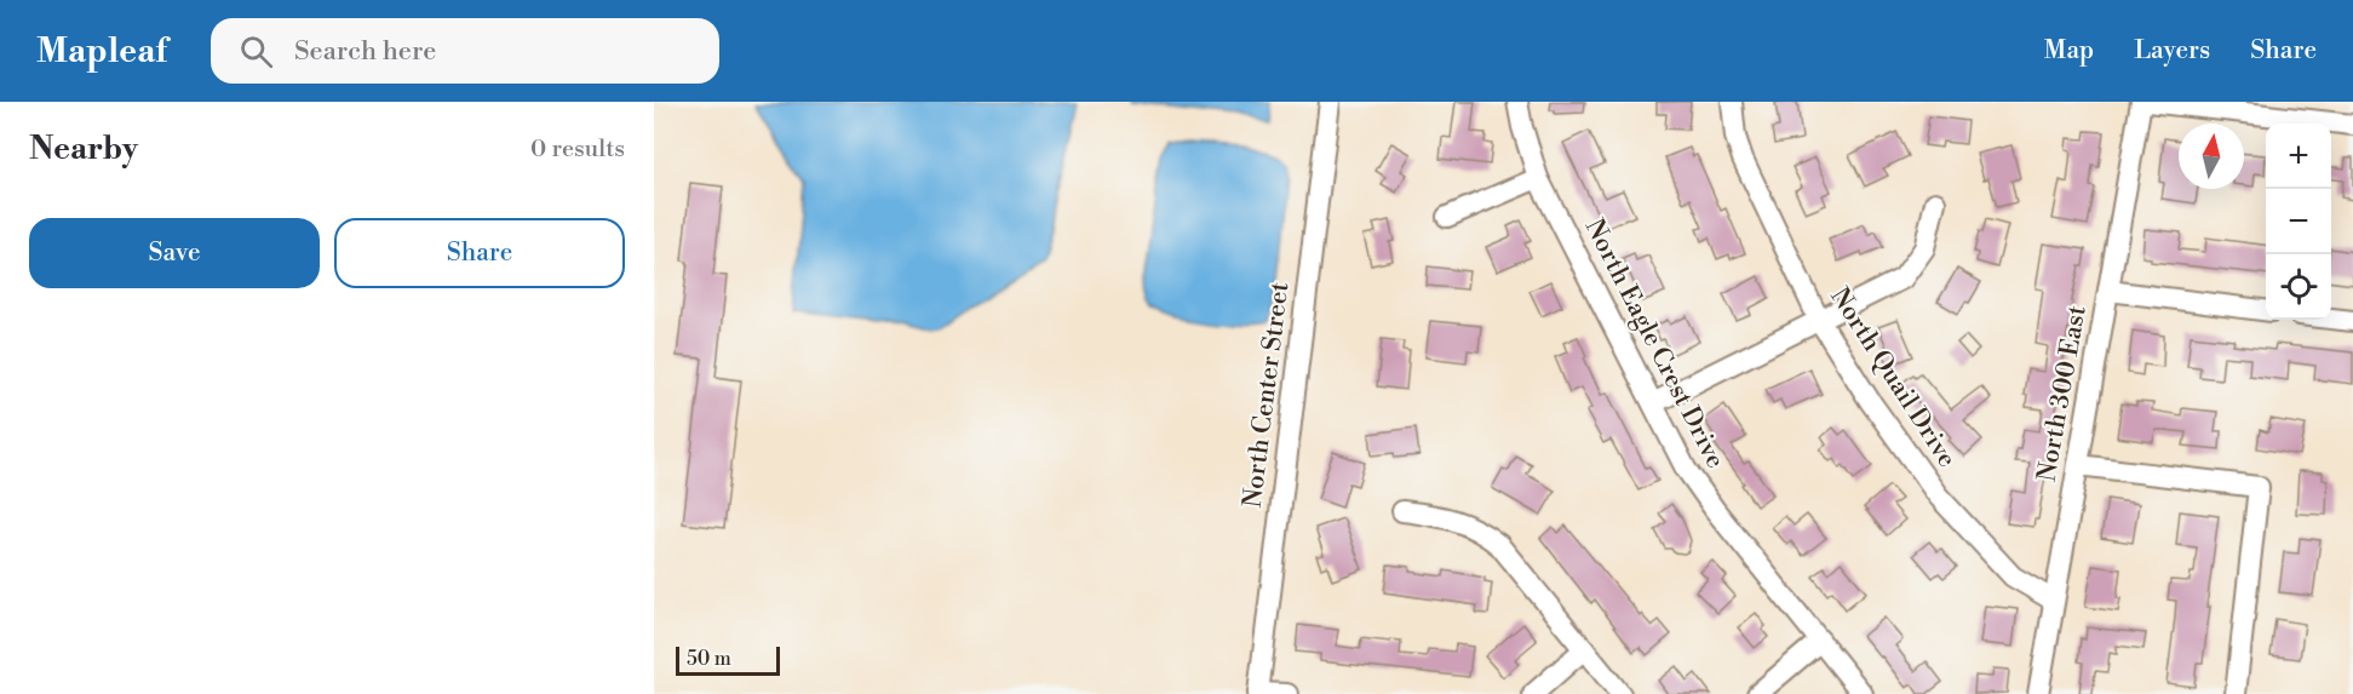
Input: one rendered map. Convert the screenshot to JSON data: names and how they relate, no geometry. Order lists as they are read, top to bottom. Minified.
{"streets":{"street":["North Eagle Crest Drive","North Quail Drive","North 300 East","North Center Street"]},"crossings":[["North Quail Drive","North 300 East"]],"scale_bar":"50 m","north":"top","page":{"header":"Mapleaf","search":"Search here","nav":["Map","Layers","Share"],"heading":["Nearby","0 results"],"map_buttons":["+","−"],"buttons":["Save","Share"],"scale":"50 m"}}
